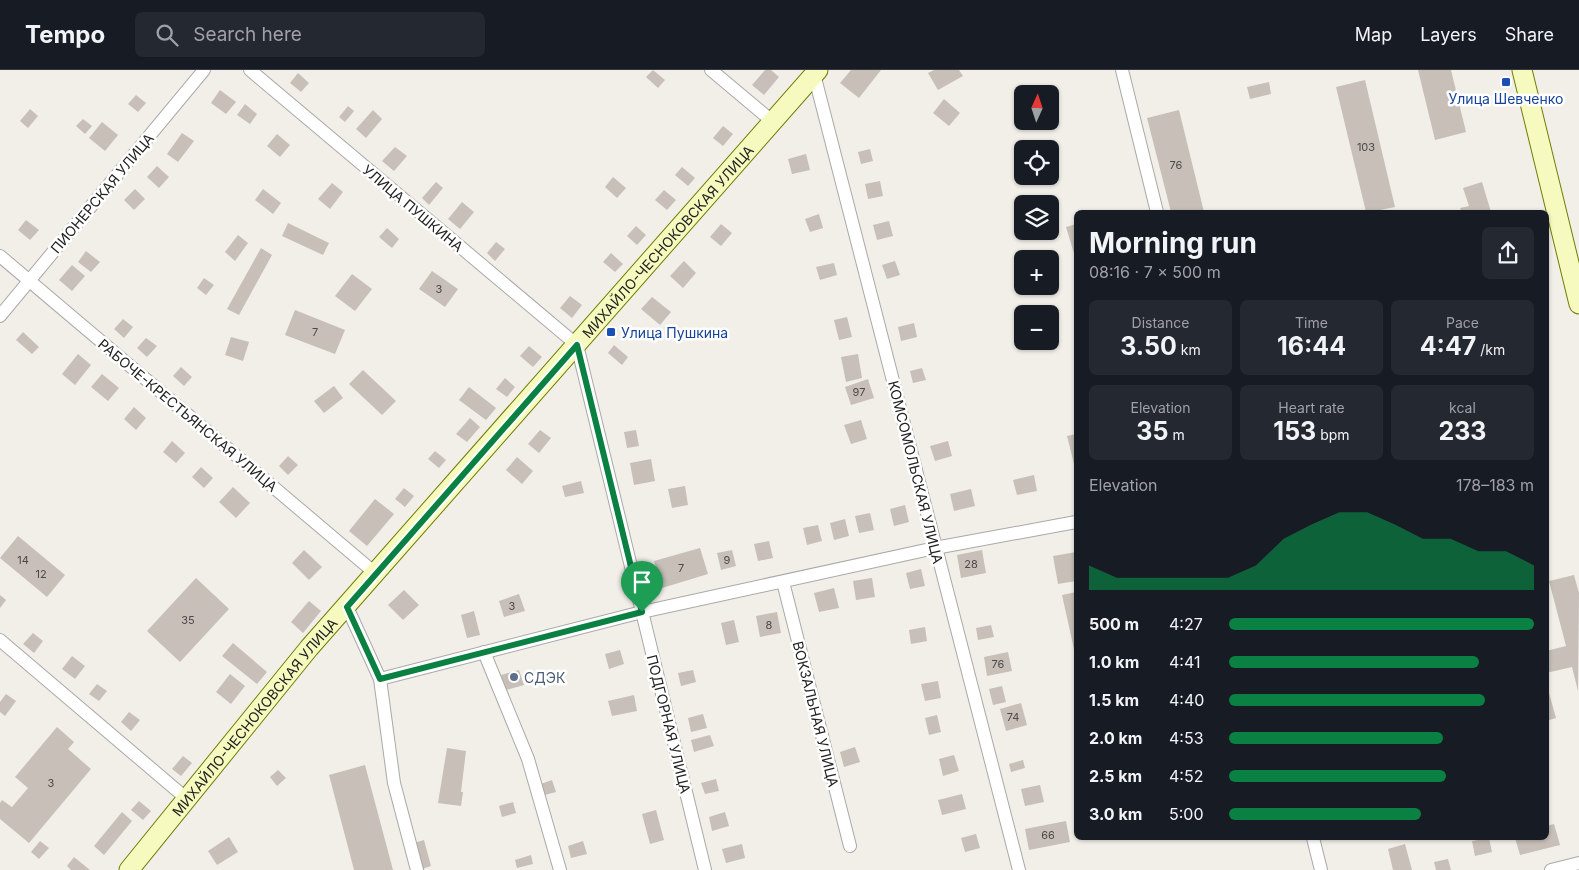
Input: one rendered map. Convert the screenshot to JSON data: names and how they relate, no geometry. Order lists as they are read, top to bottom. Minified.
{"streets":{"main road":["МИХАЙЛО-ЧЕСНОКОВСКАЯ УЛИЦА"],"street":["ПИОНЕРСКАЯ УЛИЦА","УЛИЦА ПУШКИНА","РАБОЧЕ-КРЕСТЬЯНСКАЯ УЛИЦА","КОМСОМОЛЬСКАЯ УЛИЦА","ВОКЗАЛЬНАЯ УЛИЦА","ПОДГОРНАЯ УЛИЦА"]},"crossings":[["ПИОНЕРСКАЯ УЛИЦА","РАБОЧЕ-КРЕСТЬЯНСКАЯ УЛИЦА"],["УЛИЦА ПУШКИНА","МИХАЙЛО-ЧЕСНОКОВСКАЯ УЛИЦА"],["УЛИЦА ПУШКИНА","ПОДГОРНАЯ УЛИЦА"],["МИХАЙЛО-ЧЕСНОКОВСКАЯ УЛИЦА","РАБОЧЕ-КРЕСТЬЯНСКАЯ УЛИЦА"],["МИХАЙЛО-ЧЕСНОКОВСКАЯ УЛИЦА","КОМСОМОЛЬСКАЯ УЛИЦА"],["МИХАЙЛО-ЧЕСНОКОВСКАЯ УЛИЦА","ПОДГОРНАЯ УЛИЦА"]],"places":{"transit":["Улица Шевченко","Улица Пушкина"],"other":["СДЭК"]},"house_numbers":["103","76","3","7","97","14","9","28","7","12","3","35","8","76","74","3","66"],"north":"top","page":{"header":"Tempo","search":"Search here","nav":["Map","Layers","Share"],"map_buttons":["+","−"],"heading":["Morning run","08:16 · 7 × 500 m"],"stats":[["Distance","3.50 km"],["Time","16:44"],["Pace","4:47 /km"],["Elevation","35 m"],["Heart rate","153 bpm"],["kcal","233"]],"chart":["Elevation","178–183 m"],"list":[{"name":"500 m","note":"4:27"},{"name":"1.0 km","note":"4:41"},{"name":"1.5 km","note":"4:40"},{"name":"2.0 km","note":"4:53"},{"name":"2.5 km","note":"4:52"},{"name":"3.0 km","note":"5:00"}]}}
